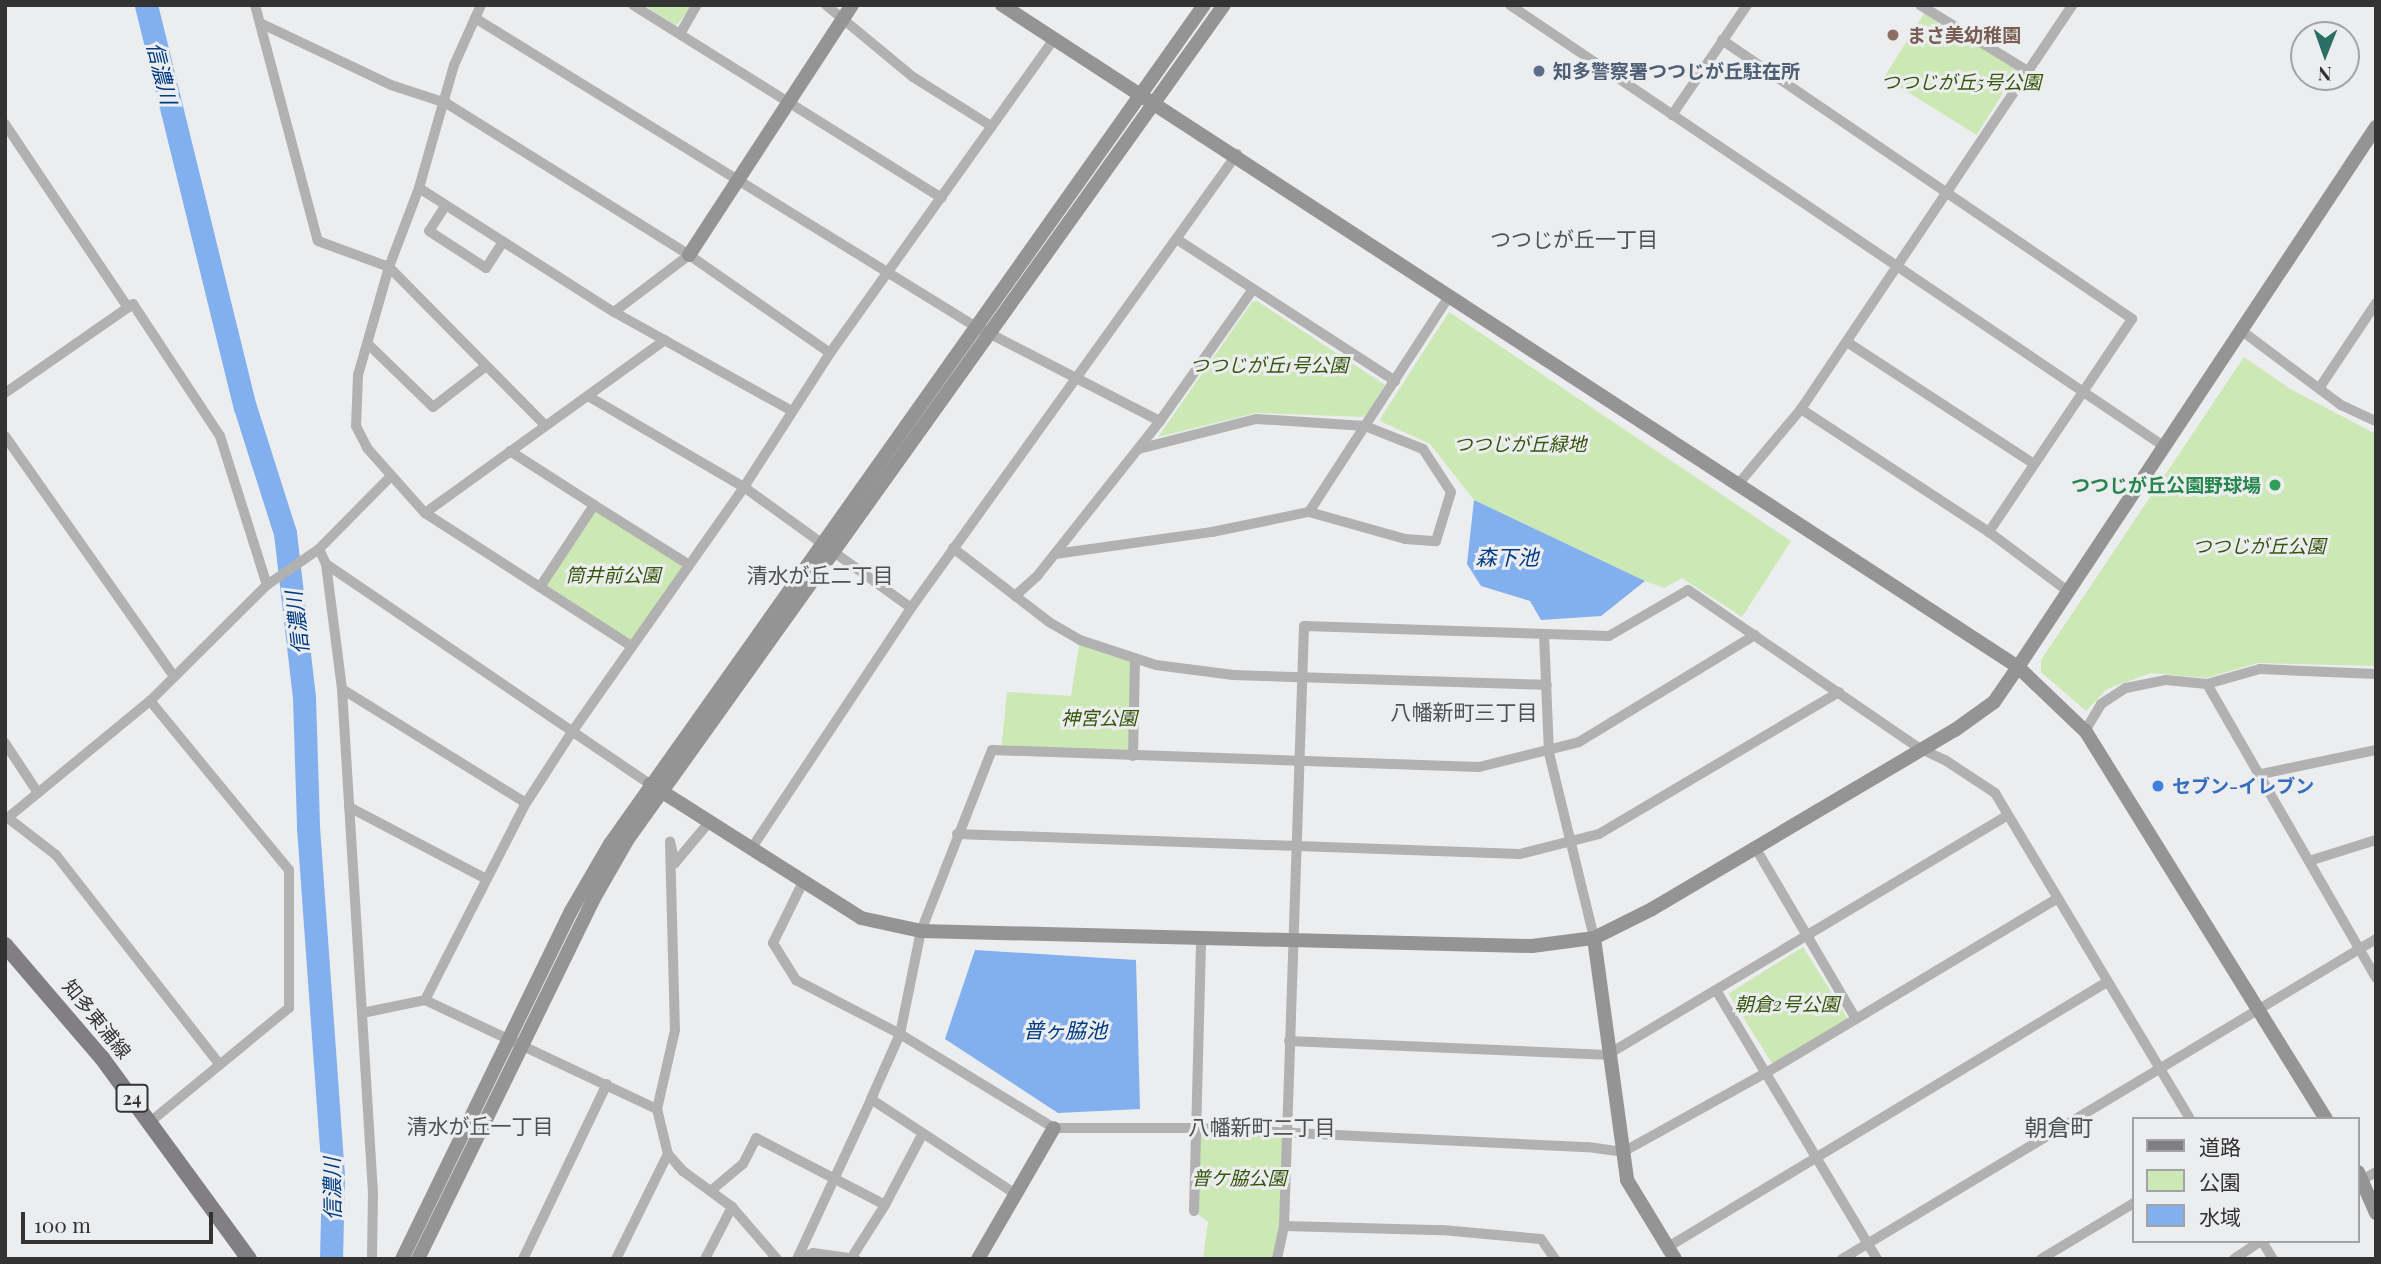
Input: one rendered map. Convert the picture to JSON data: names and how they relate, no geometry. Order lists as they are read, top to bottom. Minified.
{"streets":{"main road":["知多東浦線","24"]},"districts":["つつじが丘一丁目","清水が丘二丁目","八幡新町三丁目","清水が丘一丁目","八幡新町二丁目","朝倉町"],"water":["信濃川","森下池","普ヶ脇池"],"parks":["つつじが丘5号公園","つつじが丘1号公園","つつじが丘緑地","つつじが丘公園","筒井前公園","神宮公園","朝倉2号公園","普ケ脇公園"],"places":["まさ美幼稚園","知多警察署つつじが丘駐在所","つつじが丘公園野球場","セブン-イレブン"],"legend":["道路","公園","水域"],"scale_bar":"100 m","north":"bottom"}
